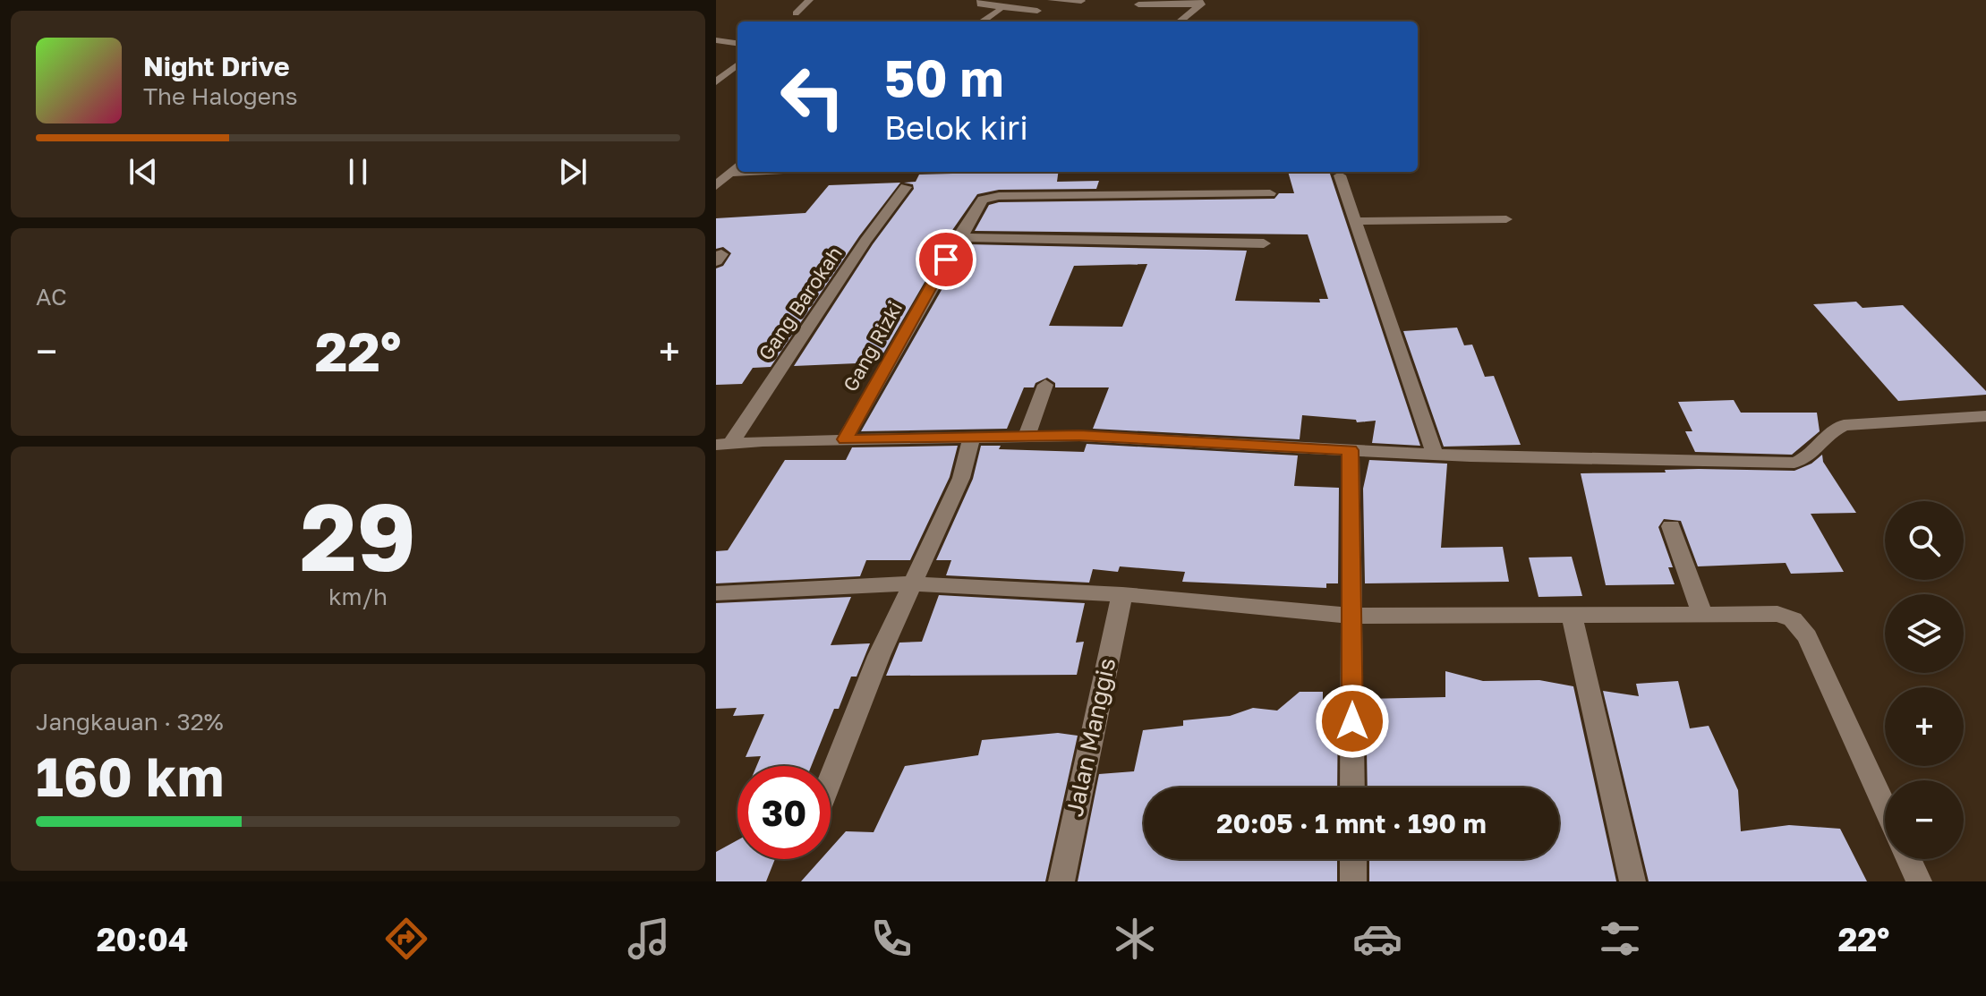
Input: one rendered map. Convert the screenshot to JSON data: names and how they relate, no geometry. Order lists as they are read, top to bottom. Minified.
{"streets":{"street":["Gang Barokah","Gang Rizki","Jalan Manggis"]},"page":{"turn":["50 m","Belok kiri"],"song":["Night Drive","The Halogens"],"tile":["AC",["29","km/h"],["Jangkauan · 32%","160 km"]],"heat":["−","22°","+"],"map_buttons":["+","−"],"limit":"30","trip":"20:05 · 1 mnt · 190 m","tabs":["20:04","22°"]}}
